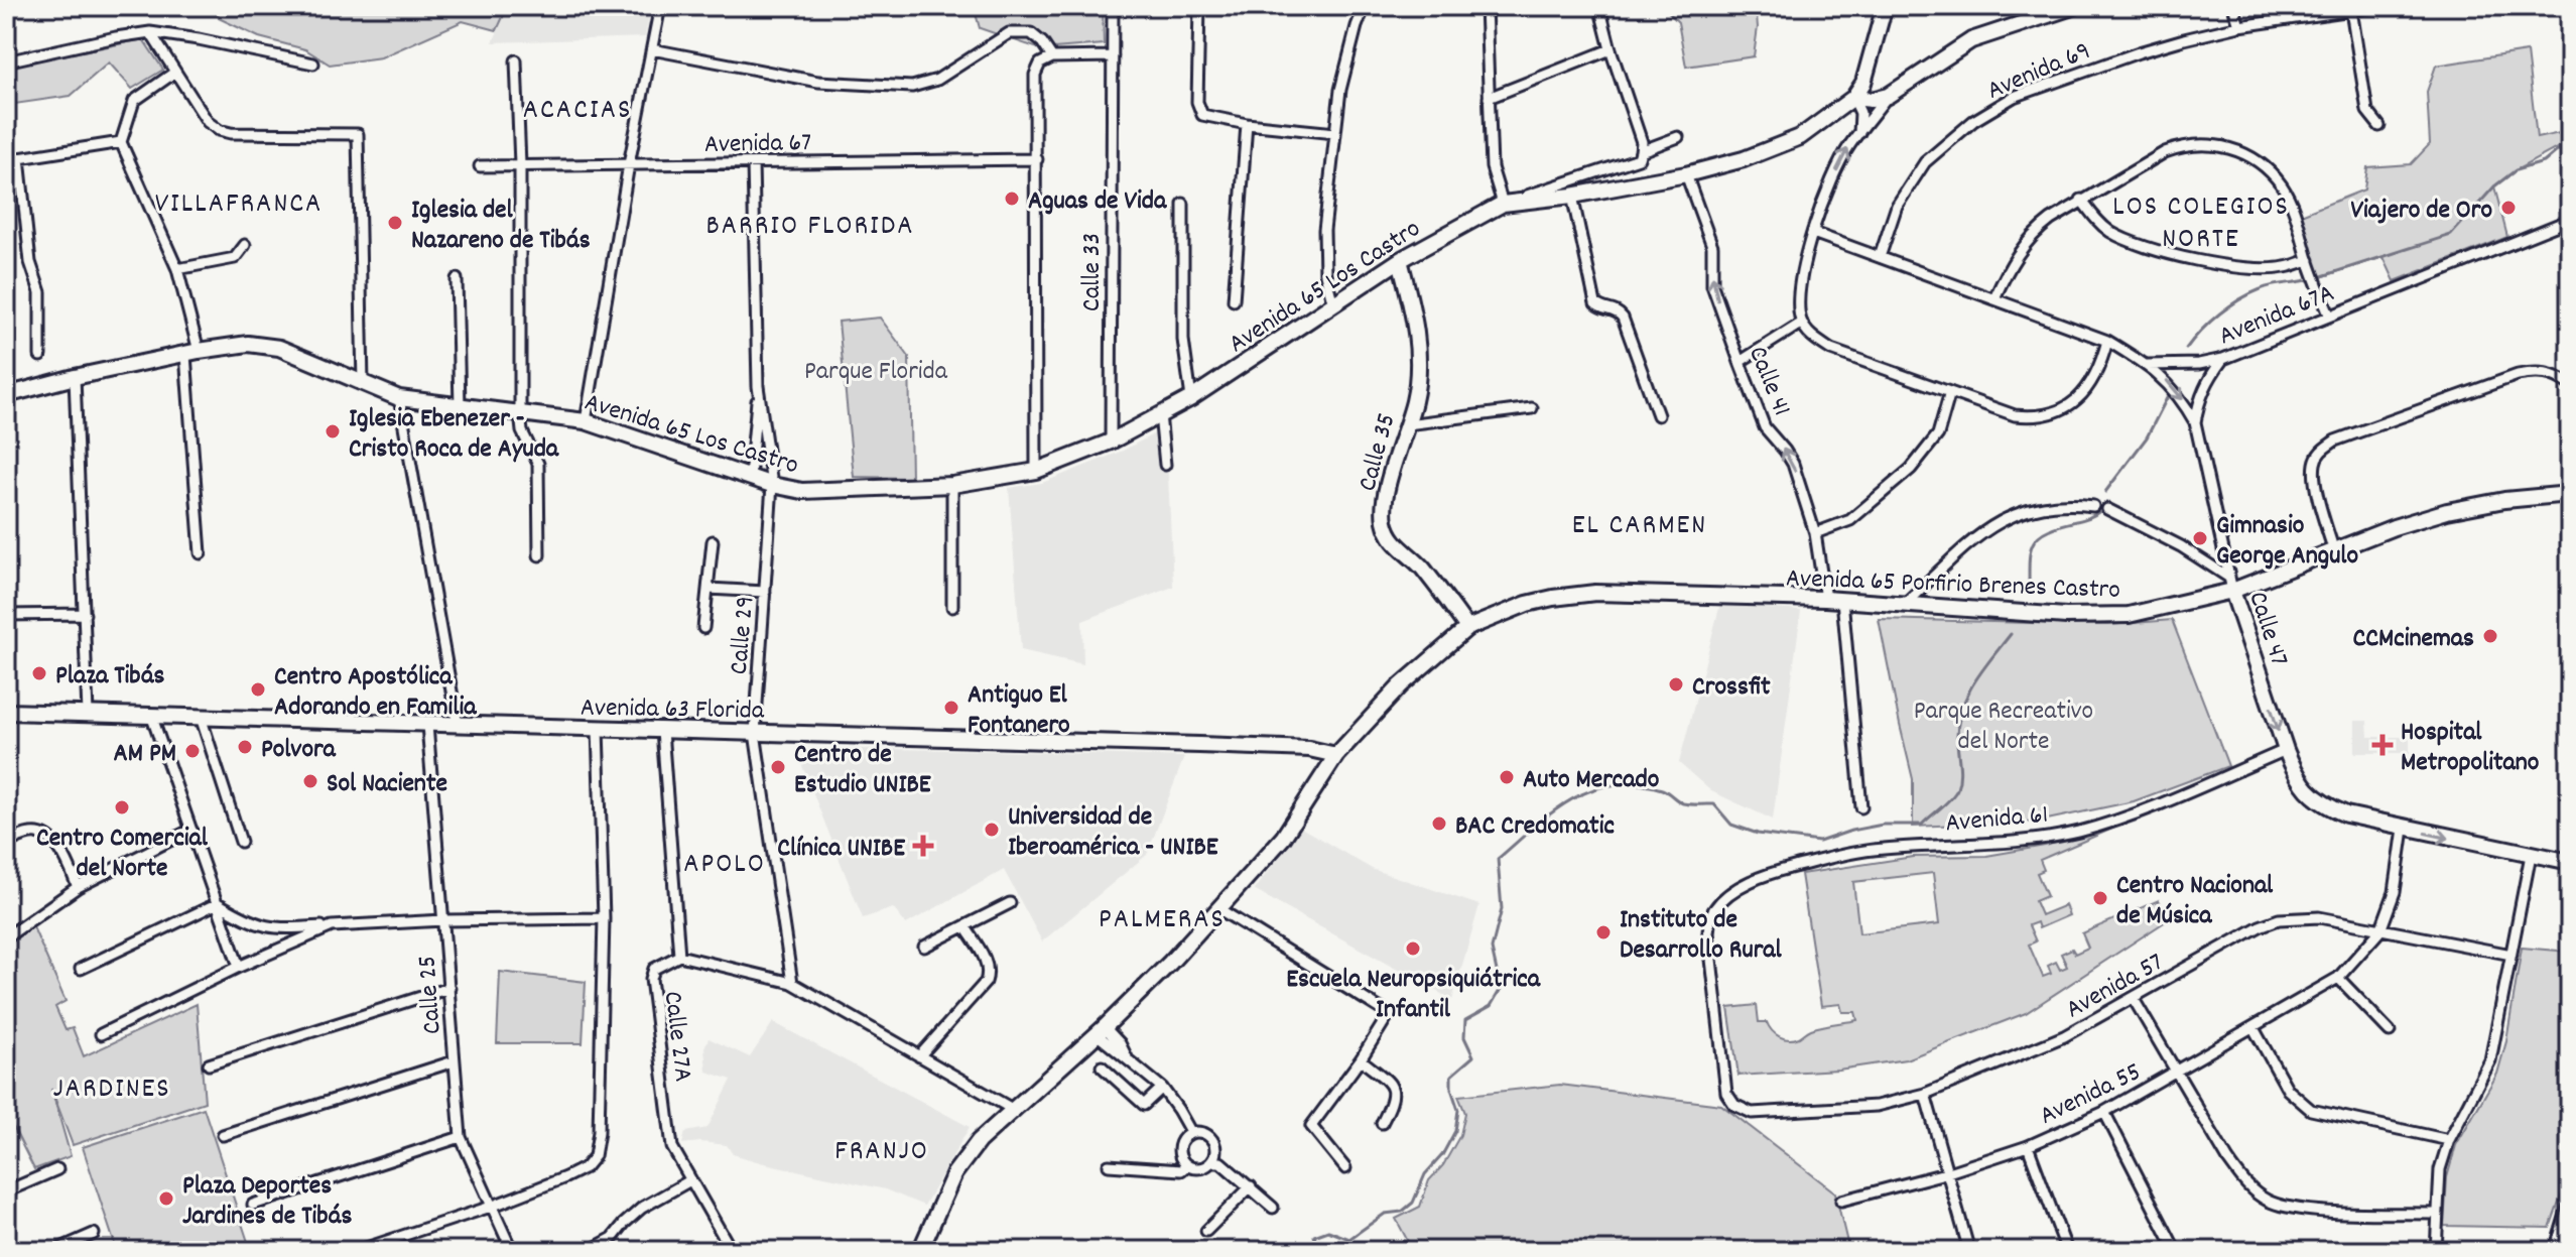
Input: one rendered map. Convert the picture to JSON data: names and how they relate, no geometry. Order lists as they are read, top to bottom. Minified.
{"streets":{"main road":["Avenida 65 Los Castro","Calle 35","Avenida 65 Porfirio Brenes Castro","Calle 47","Avenida 63 Florida"],"street":["Avenida 69","Avenida 67","Calle 33","Avenida 67A","Calle 41","Calle 29","Avenida 61","Avenida 57","Calle 25","Calle 27A","Avenida 55"]},"crossings":[["Avenida 67","Calle 29"],["Calle 33","Avenida 65 Los Castro"],["Avenida 65 Los Castro","Calle 35"],["Avenida 65 Los Castro","Calle 29"],["Avenida 67A","Calle 47"],["Calle 41","Avenida 65 Porfirio Brenes Castro"],["Calle 35","Avenida 65 Porfirio Brenes Castro"],["Avenida 65 Porfirio Brenes Castro","Calle 47"],["Avenida 65 Porfirio Brenes Castro","Avenida 63 Florida"],["Calle 47","Avenida 61"],["Calle 29","Avenida 63 Florida"],["Avenida 63 Florida","Calle 25"],["Avenida 63 Florida","Calle 27A"],["Avenida 61","Avenida 57"],["Avenida 57","Avenida 55"]],"one_way":["Calle 41","Calle 47"],"districts":["ACACIAS","VILLAFRANCA","LOS COLEGIOS NORTE","BARRIO FLORIDA","EL CARMEN","APOLO","PALMERAS","JARDINES","FRANJO"],"parks":["Parque Florida","Parque Recreativo del Norte"],"places":{"other":["Aguas de Vida","Viajero de Oro","Iglesia del Nazareno de Tibás","Iglesia Ebenezer - Cristo Roca de Ayuda","Gimnasio George Angulo","CCMcinemas","Plaza Tibás","Crossfit","Centro Apostólica Adorando en Familia","Antiguo El Fontanero","Polvora","AM PM","Centro de Estudio UNIBE","Auto Mercado","Sol Naciente","Centro Comercial del Norte","BAC Credomatic","Universidad de Iberoamérica - UNIBE","Centro Nacional de Música","Instituto de Desarrollo Rural","Escuela Neuropsiquiátrica Infantil","Plaza Deportes Jardines de Tibás"],"health":["Hospital Metropolitano","Clínica UNIBE"]}}
